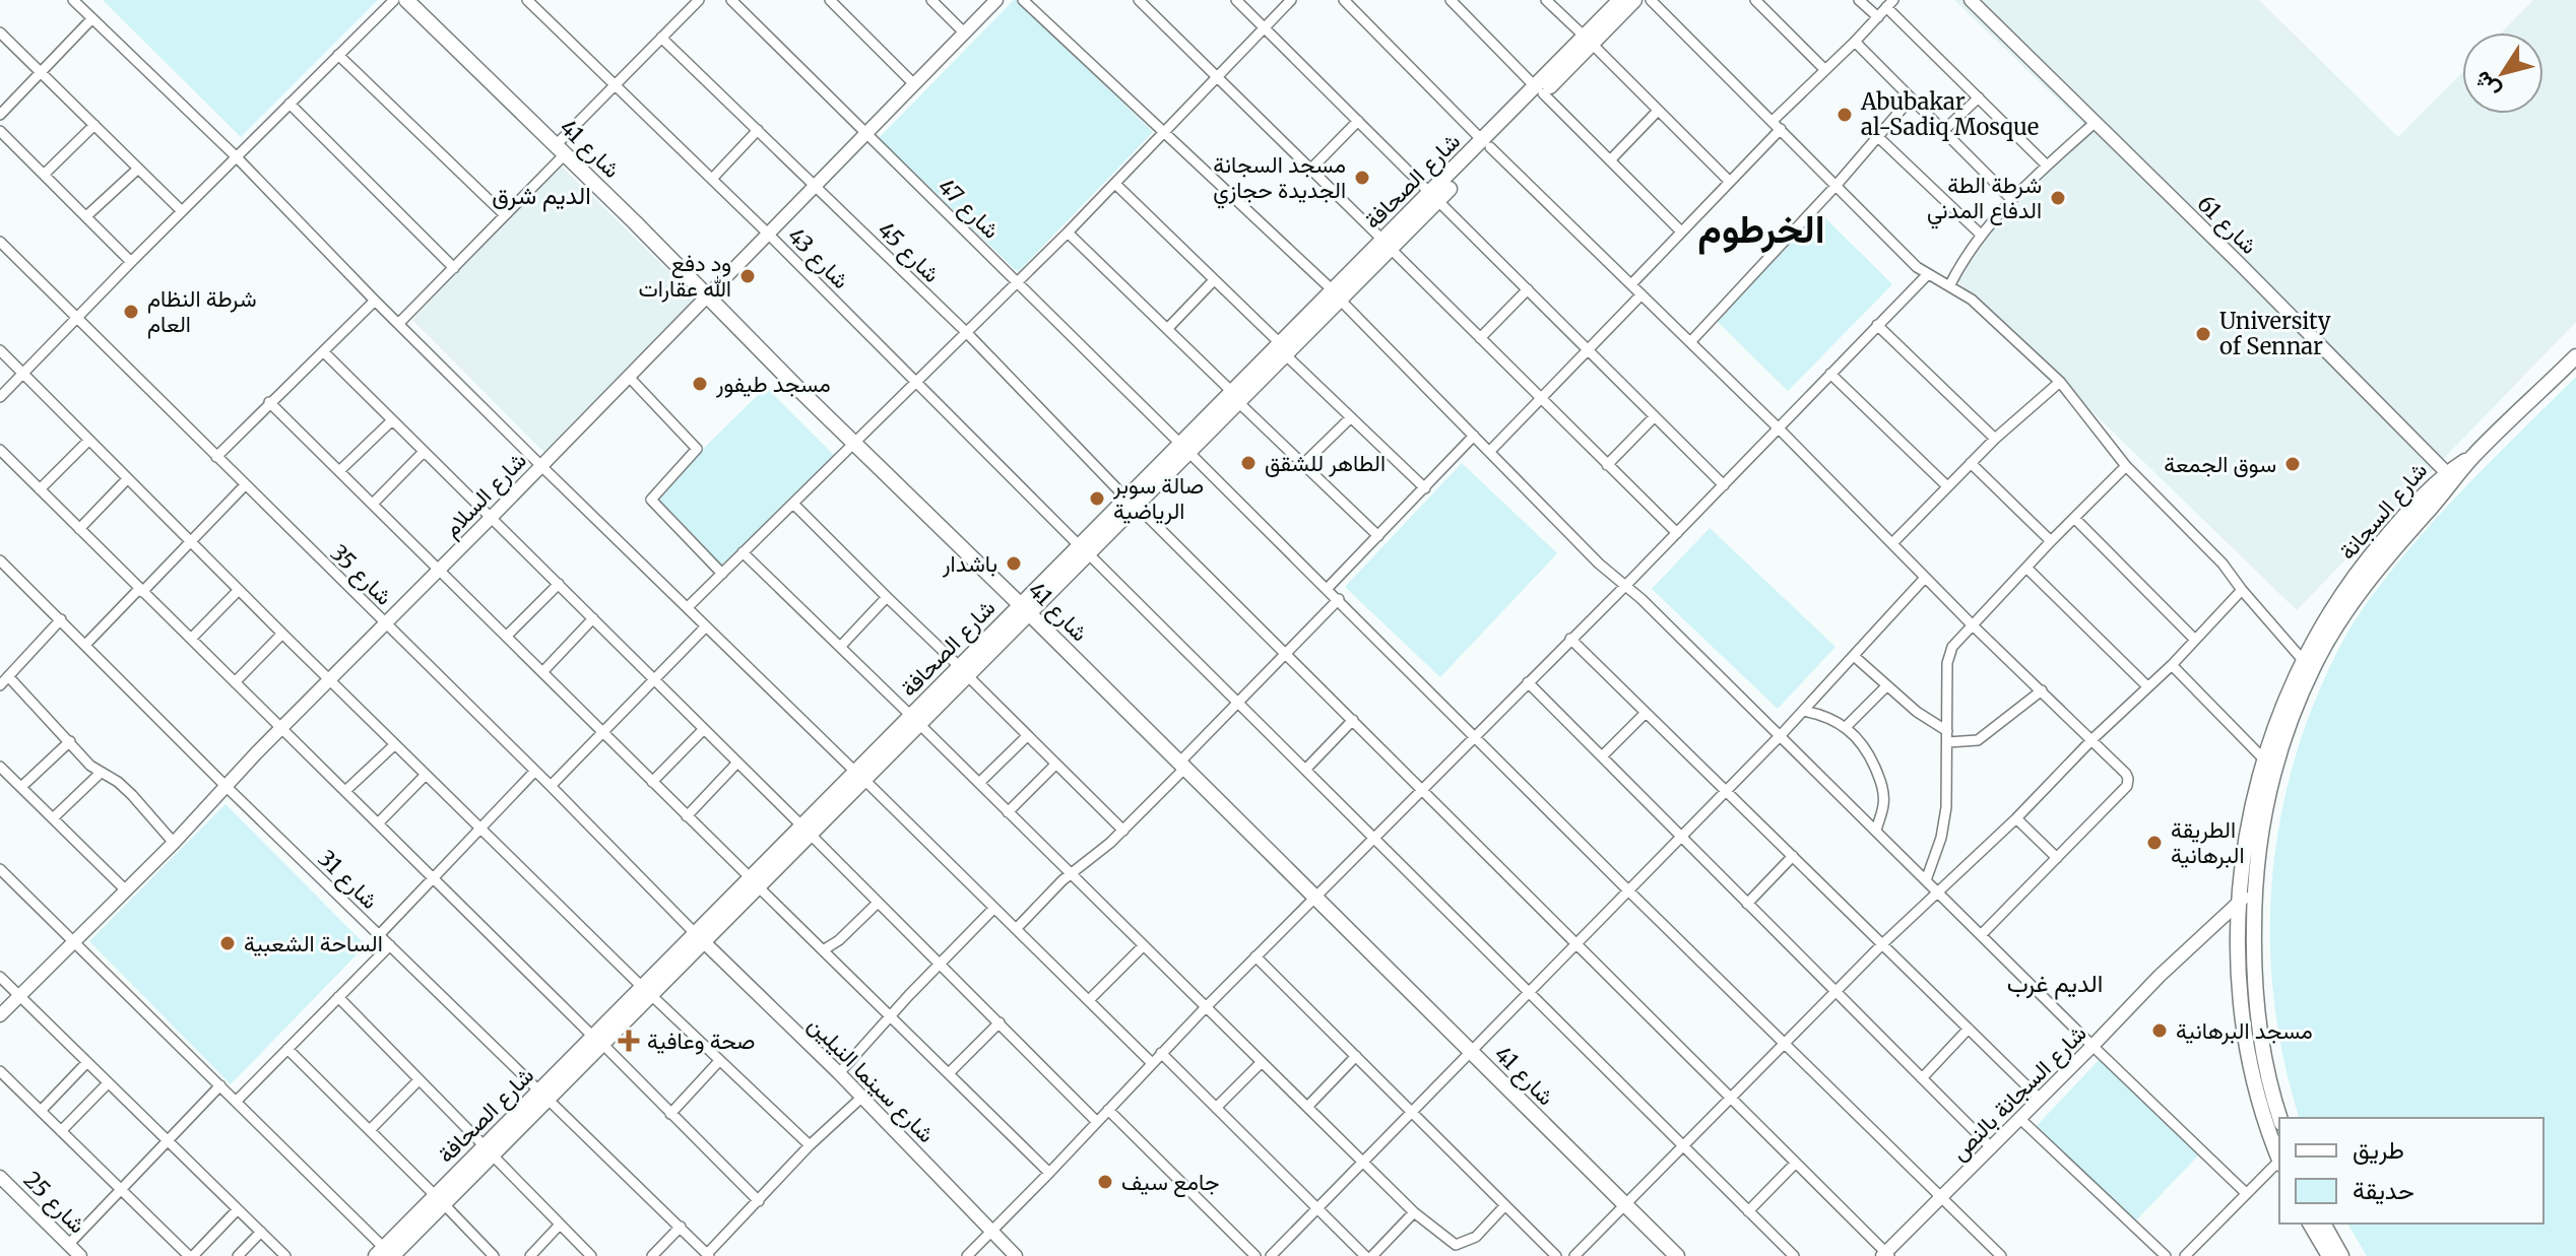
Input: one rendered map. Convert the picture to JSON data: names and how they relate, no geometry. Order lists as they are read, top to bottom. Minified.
{"streets":{"main road":["شارع 41","شارع الصحافة","شارع السجانة"],"street":["شارع 47","شارع 61","شارع 45","شارع 43","شارع السلام","شارع 35","شارع 31","شارع سينما النيلين","شارع السجانة بالنص","شارع 25"]},"crossings":[["شارع 41","شارع الصحافة"],["شارع 41","شارع السلام"],["شارع الصحافة","شارع 47"],["شارع الصحافة","شارع 45"],["شارع الصحافة","شارع 43"],["شارع الصحافة","شارع 35"],["شارع الصحافة","شارع 31"],["شارع الصحافة","شارع سينما النيلين"],["شارع 47","شارع السلام"],["شارع 47","شارع السجانة بالنص"],["شارع 61","شارع السجانة"],["شارع 45","شارع السلام"],["شارع 45","شارع السجانة بالنص"],["شارع 43","شارع السلام"],["شارع السلام","شارع 35"],["شارع السلام","شارع 31"],["شارع السجانة","شارع السجانة بالنص"],["شارع 35","شارع سينما النيلين"]],"districts":["الديم شرق","الخرطوم","الديم غرب"],"places":{"other":["Abubakar al-Sadiq Mosque","مسجد السجانة الجديدة حجازي","شرطة الطة الدفاع المدني","ود دفع الله عقارات","شرطة النظام العام","University of Sennar","مسجد طيفور","الطاهر للشقق","سوق الجمعة","صالة سوبر الرياضية","باشدار","الطريقة البرهانية","الساحة الشعبية","مسجد البرهانية","جامع سيف"],"health":["صحة وعافية"]},"legend":["طريق","حديقة"],"north":"bottom left"}
